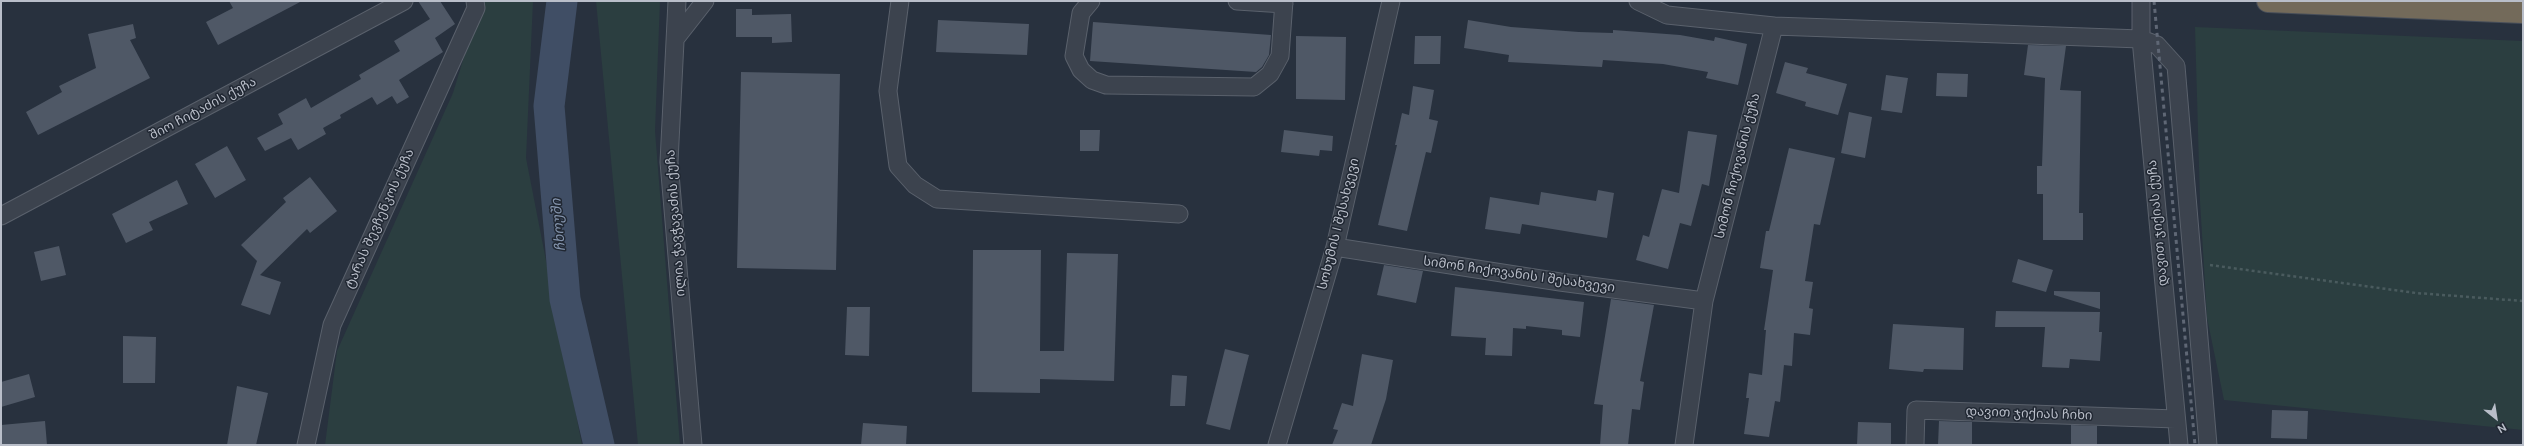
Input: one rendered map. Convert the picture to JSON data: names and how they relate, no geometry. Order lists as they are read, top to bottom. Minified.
{"streets":{"street":["შიო ჩიტაძის ქუჩა","სიმონ ჩიქოვანის ქუჩა","ტარას შევჩენკოს ქუჩა","ილია ჭავჭავაძის ქუჩა","დავით ჯიქიას ქუჩა","სოხუმის I შესახვევი","სიმონ ჩიქოვანის I შესახვევი","დავით ჯიქიას ჩიხი"]},"crossings":[["სიმონ ჩიქოვანის ქუჩა","სიმონ ჩიქოვანის I შესახვევი"],["დავით ჯიქიას ქუჩა","დავით ჯიქიას ჩიხი"],["სოხუმის I შესახვევი","სიმონ ჩიქოვანის I შესახვევი"]],"water":["ჩხოუში"],"north":"bottom right"}
